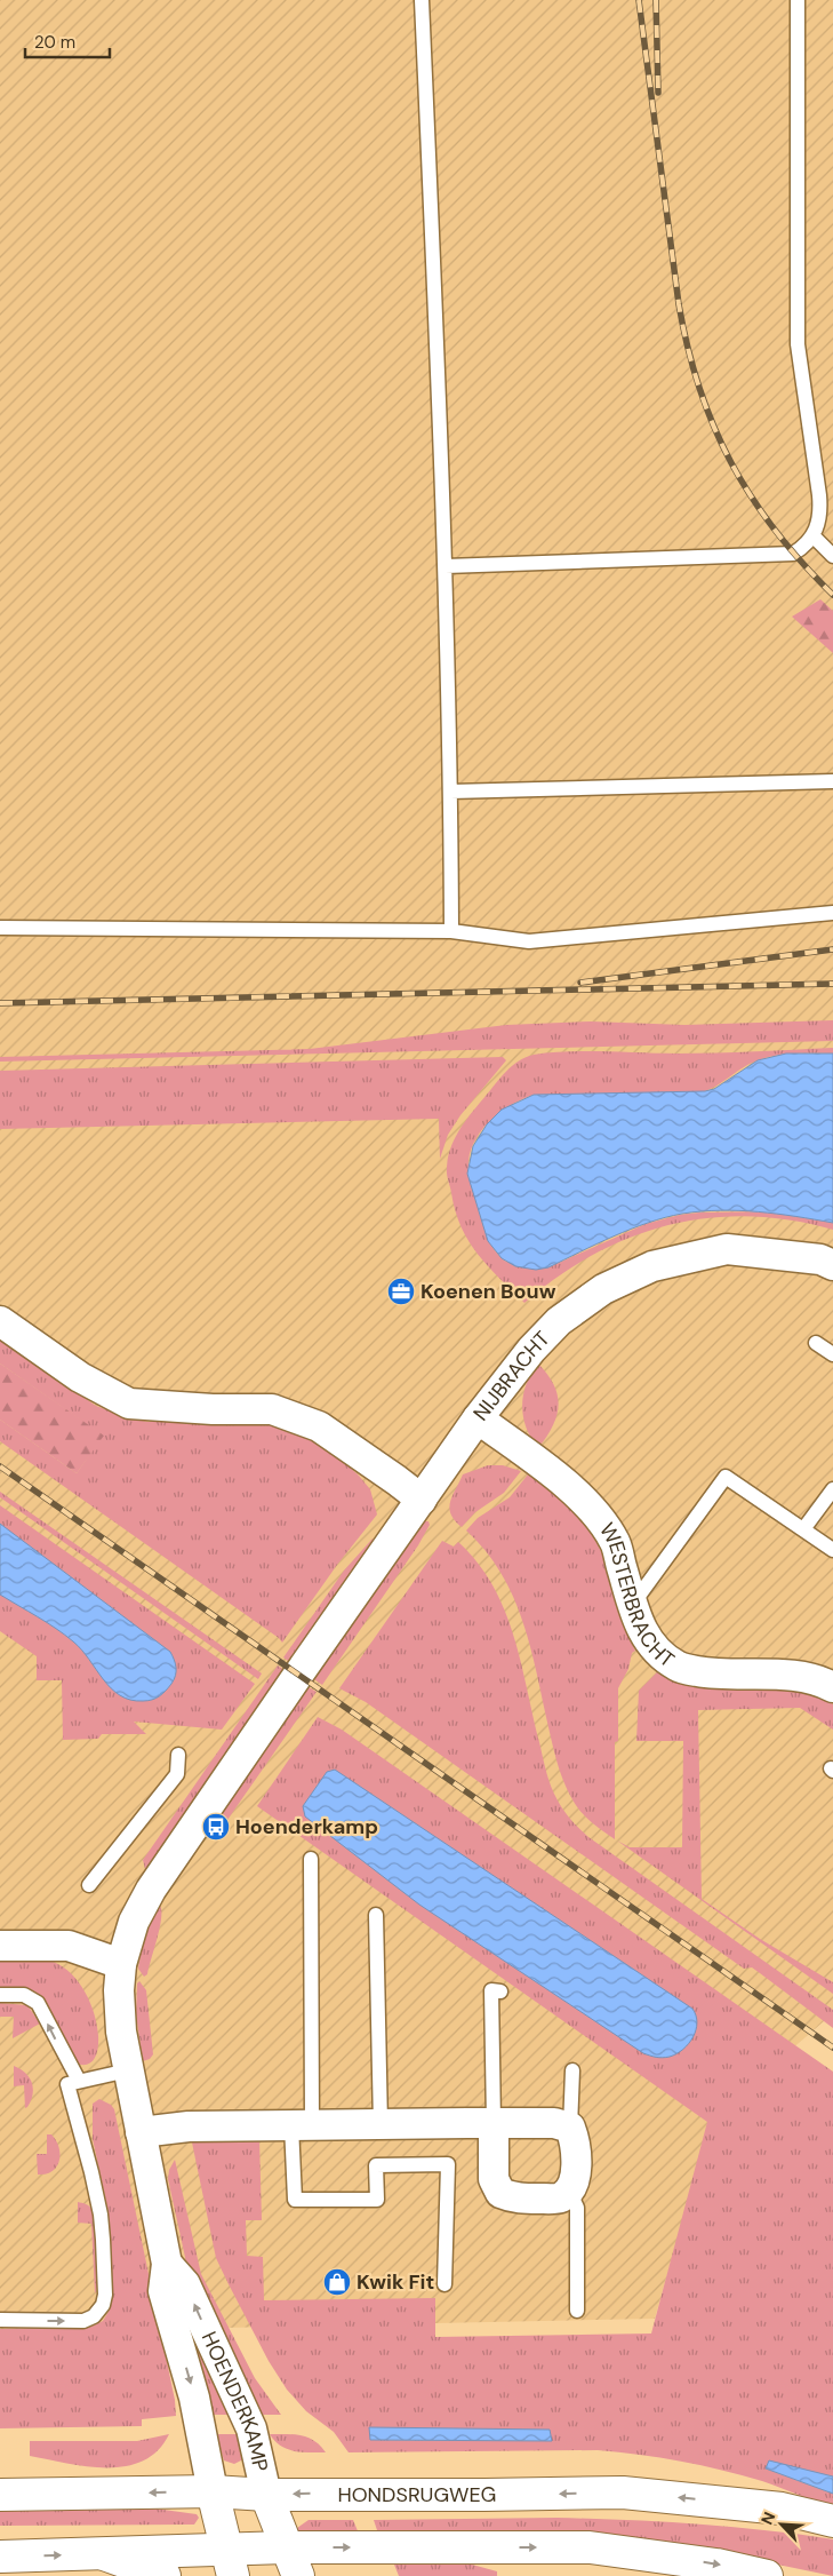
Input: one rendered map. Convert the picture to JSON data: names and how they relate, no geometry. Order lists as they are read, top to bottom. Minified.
{"streets":{"main road":["HOENDERKAMP","HONDSRUGWEG"],"street":["NIJBRACHT","WESTERBRACHT"]},"crossings":[["NIJBRACHT","WESTERBRACHT"],["NIJBRACHT","HOENDERKAMP"],["HOENDERKAMP","HONDSRUGWEG"]],"places":{"office":["Koenen Bouw"],"bus stop":["Hoenderkamp"],"shop":["Kwik Fit"]},"scale_bar":"20 m","north":"top left"}
